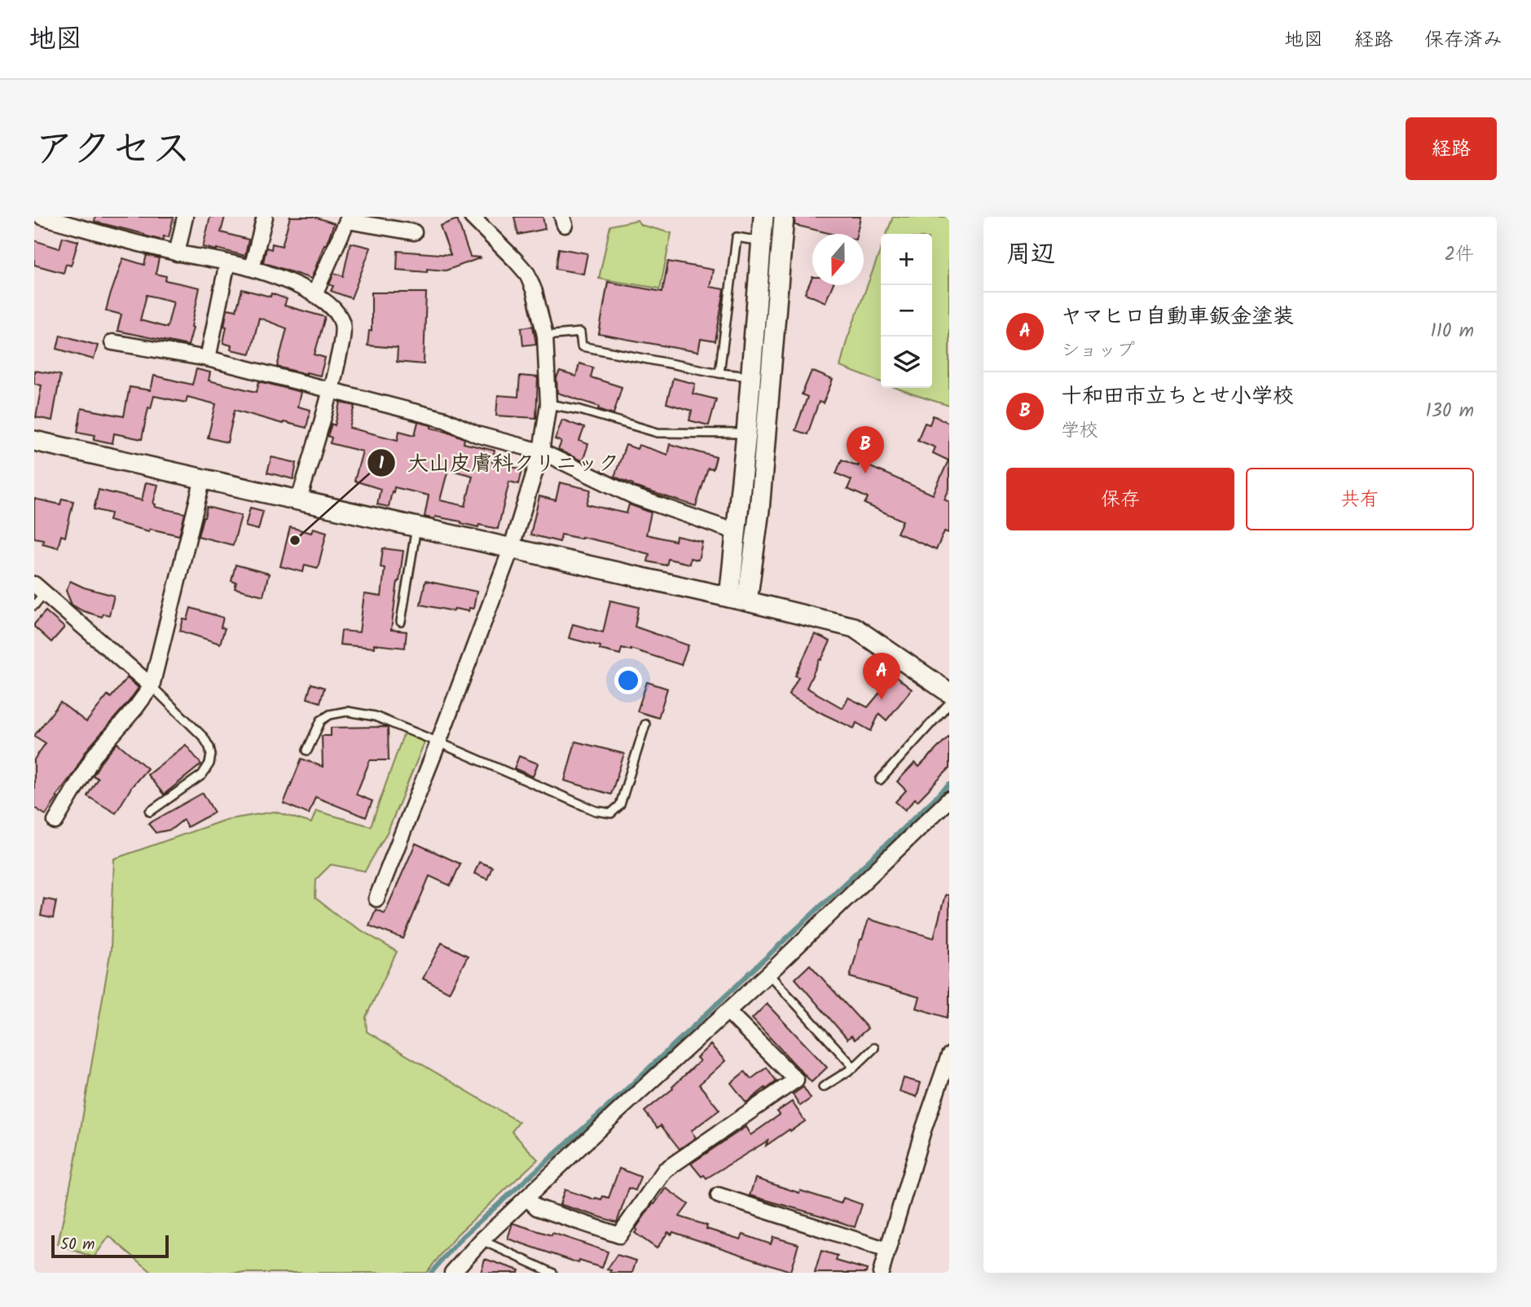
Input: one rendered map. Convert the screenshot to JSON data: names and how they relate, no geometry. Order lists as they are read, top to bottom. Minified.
{"places":["大山皮膚科クリニック"],"scale_bar":"50 m","north":"bottom","page":{"header":"地図","nav":["地図","経路","保存済み"],"title":"アクセス","buttons":["経路",["保存","共有"]],"heading":["周辺","2件"],"map_buttons":["+","−"],"list":[{"mark":"A","name":"ヤマヒロ自動車鈑金塗装","note":"ショップ","value":"110 m"},{"mark":"B","name":"十和田市立ちとせ小学校","note":"学校","value":"130 m"}],"pins":["B","A"],"scale":"50 m"}}
